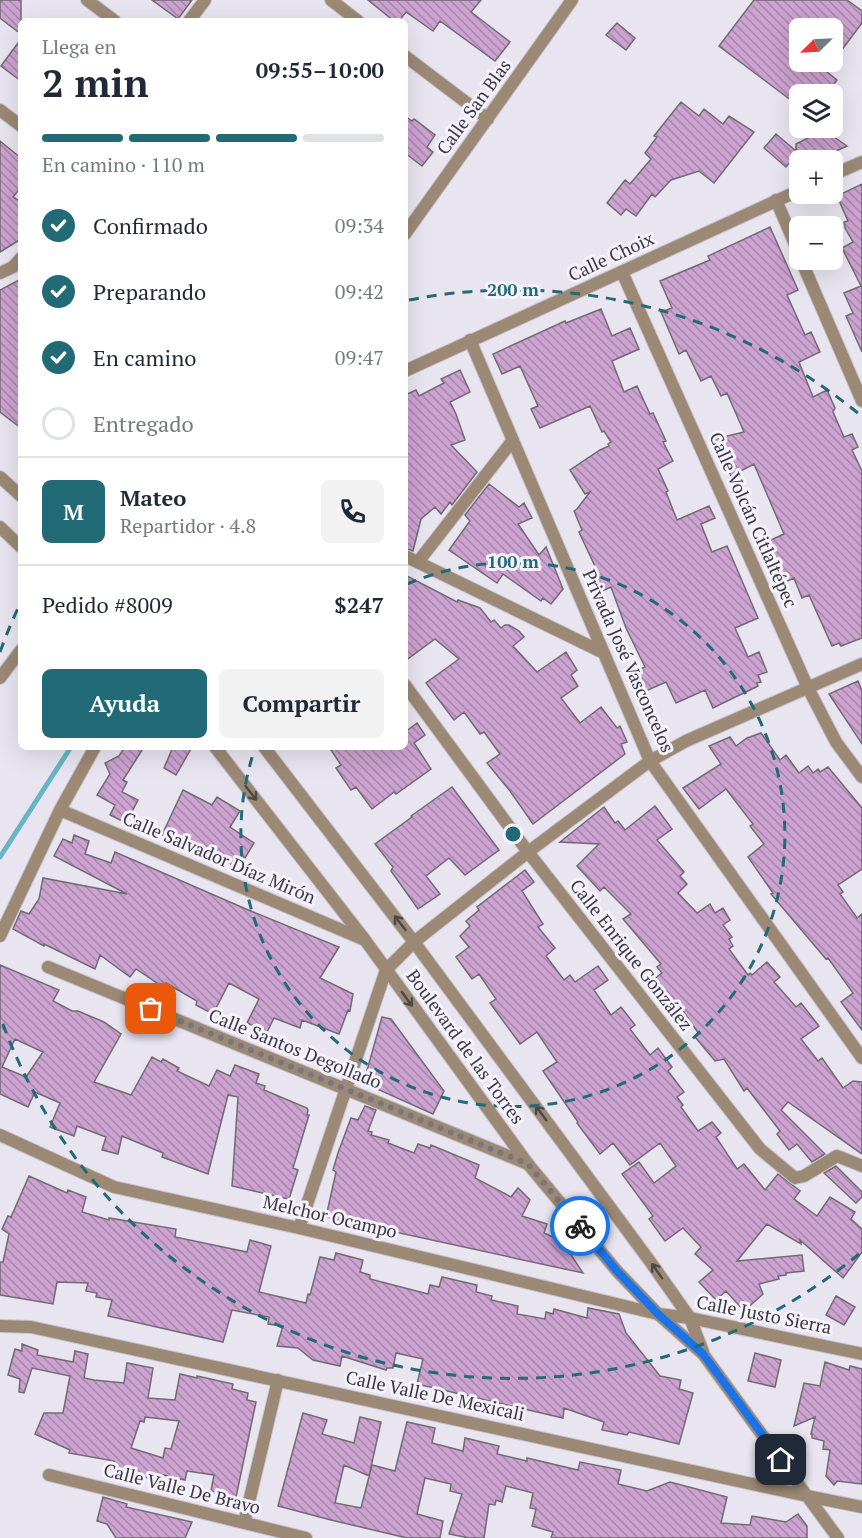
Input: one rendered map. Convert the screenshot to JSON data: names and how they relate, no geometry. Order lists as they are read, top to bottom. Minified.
{"streets":{"street":["Calle San Blas","Calle Choix","Calle Volcán Citlaltépec","Privada José Vasconcelos","Calle Salvador Díaz Mirón","Calle Enrique González","Boulevard de las Torres","Calle Santos Degollado","Melchor Ocampo","Calle Justo Sierra","Calle Valle De Mexicali","Calle Valle De Bravo"]},"crossings":[["Calle Choix","Calle Volcán Citlaltépec"],["Calle Choix","Privada José Vasconcelos"],["Calle Salvador Díaz Mirón","Boulevard de las Torres"],["Boulevard de las Torres","Calle Santos Degollado"],["Boulevard de las Torres","Melchor Ocampo"],["Boulevard de las Torres","Calle Justo Sierra"],["Boulevard de las Torres","Calle Valle De Mexicali"],["Melchor Ocampo","Calle Justo Sierra"]],"north":"bottom left","page":{"map_buttons":["+","−"],"heading":["2 min","Llega en","09:55–10:00"],"panel":["Mateo","Repartidor · 4.8","Pedido #8009","$247"],"bar":"En camino · 110 m","list":[["Confirmado","09:34"],["Preparando","09:42"],["En camino","09:47"],"Entregado"],"round":"M","buttons":["Ayuda","Compartir"]},"rings":["200 m","100 m"]}
